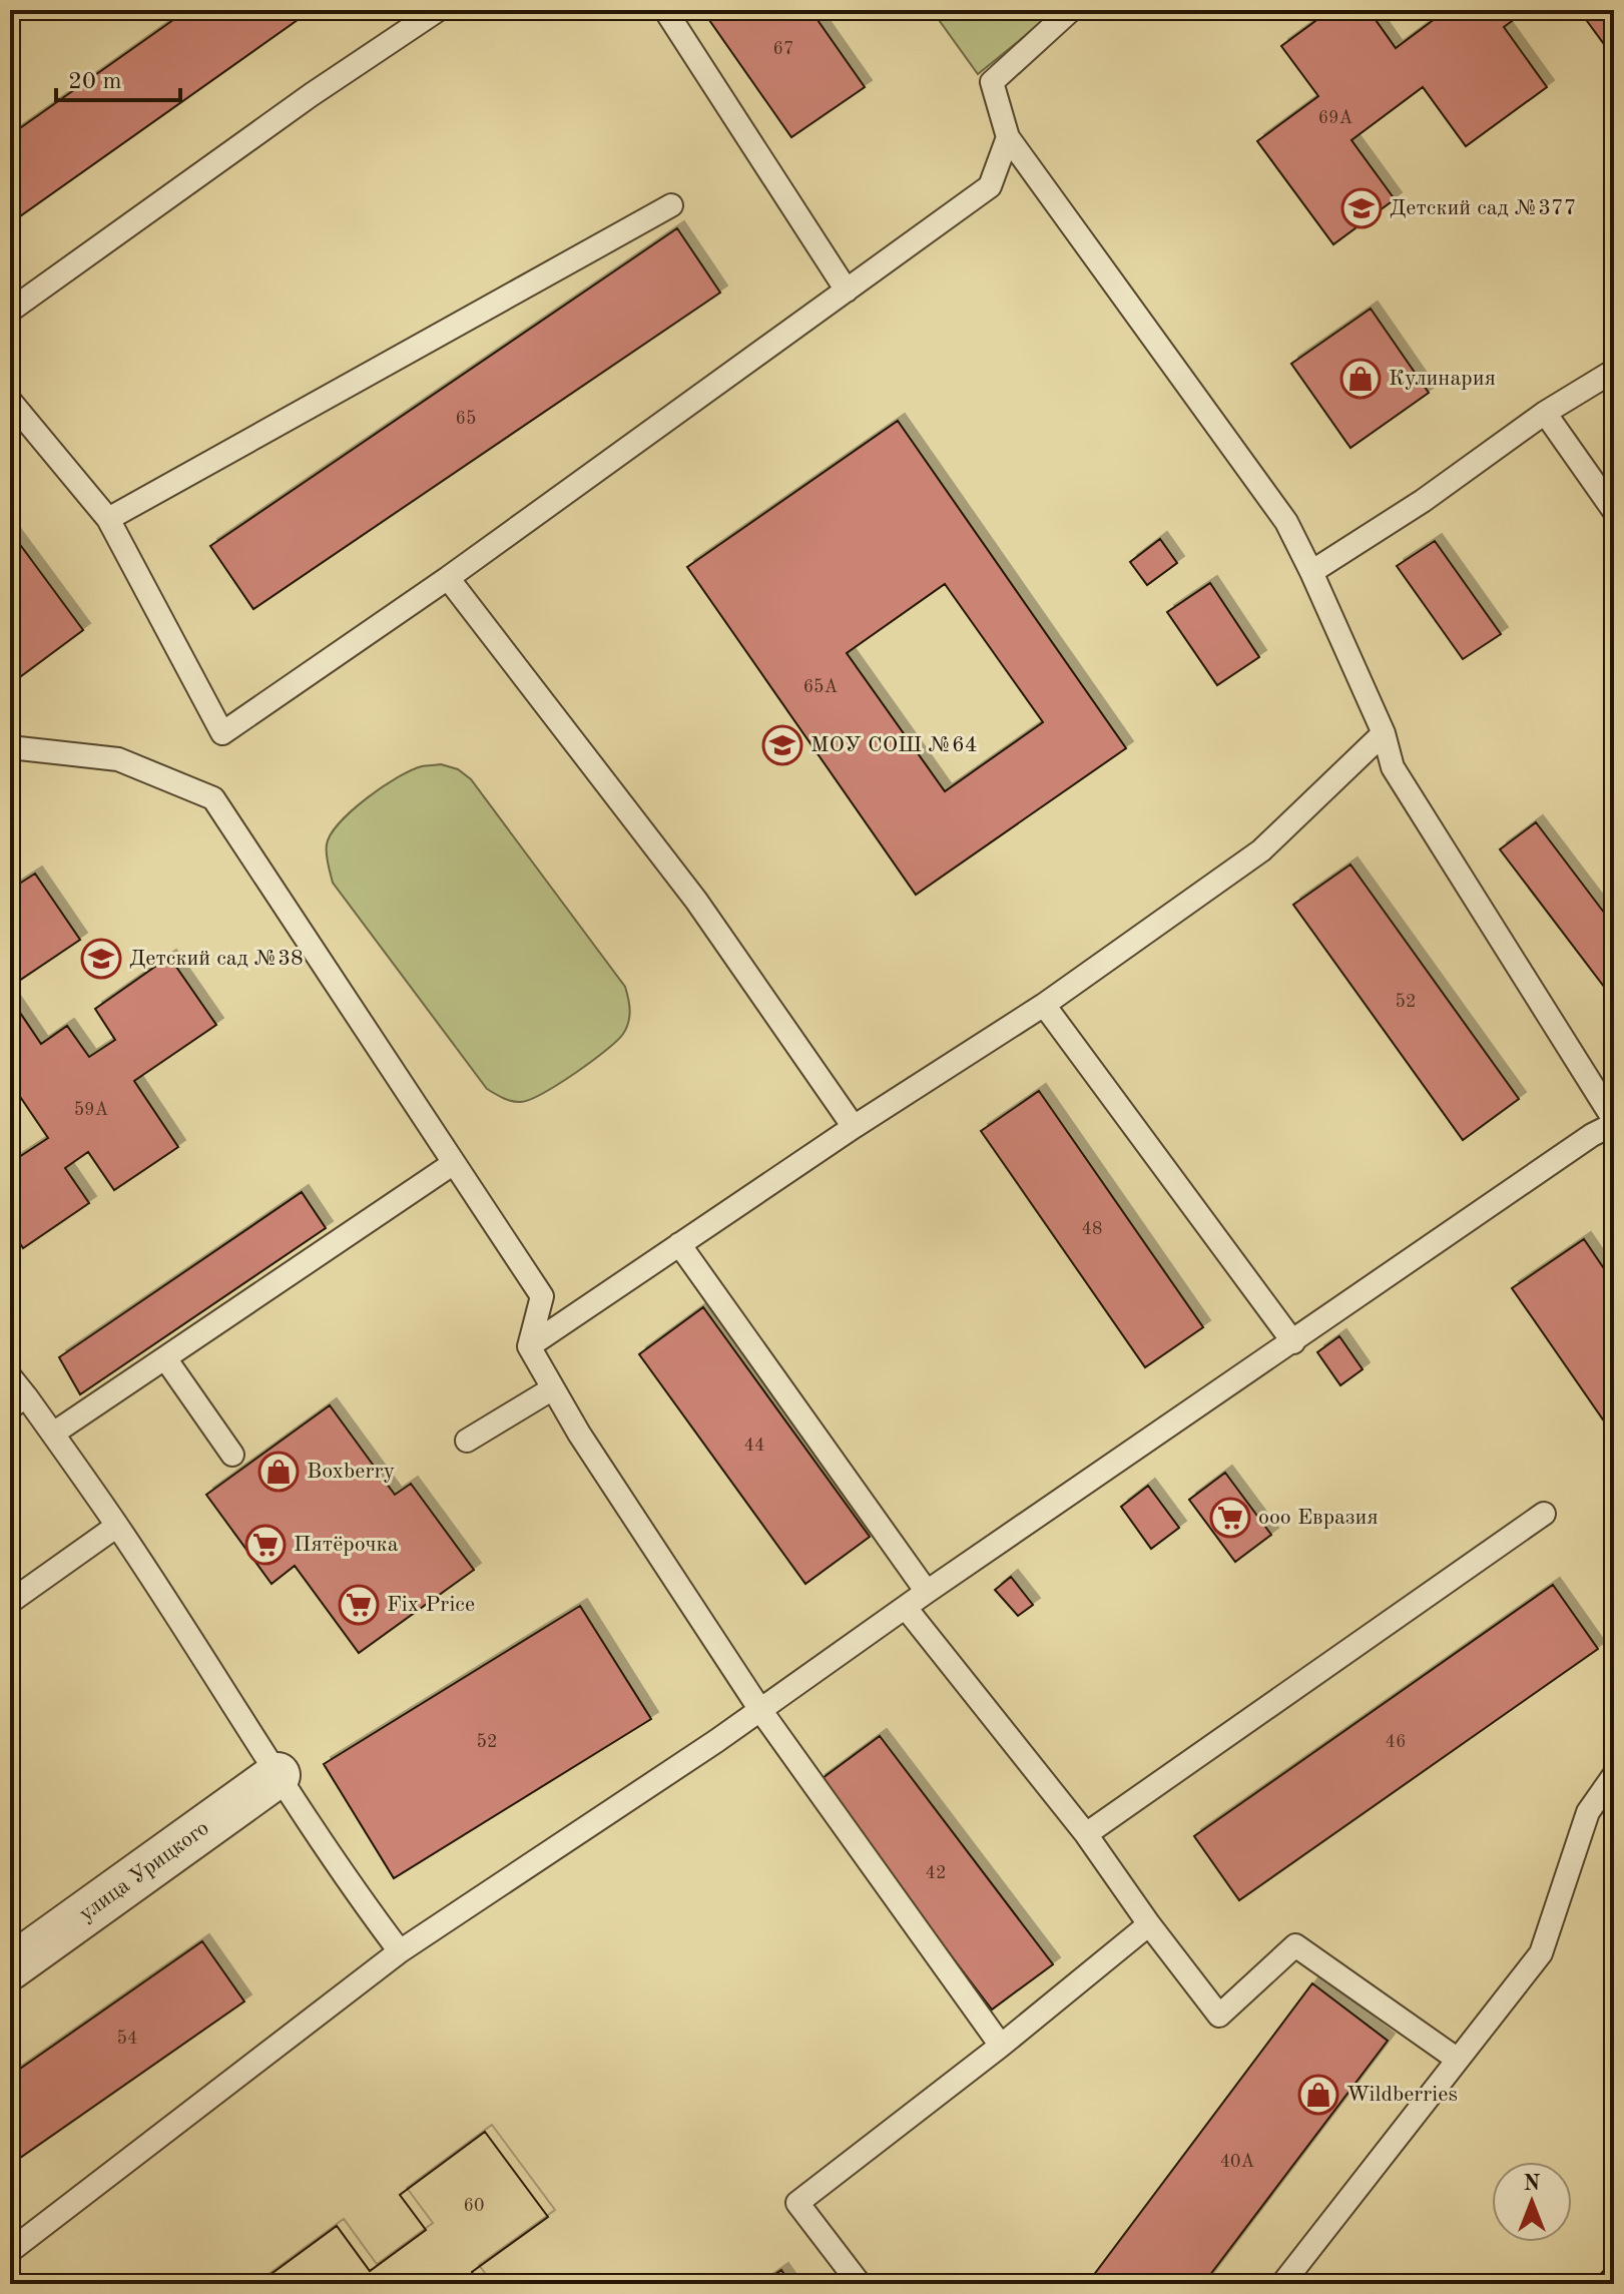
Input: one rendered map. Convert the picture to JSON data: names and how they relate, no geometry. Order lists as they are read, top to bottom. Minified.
{"streets":{"street":["улица Урицкого"]},"places":{"school or university":["Детский сад №377","МОУ СОШ №64","Детский сад №38"],"shop":["Кулинария","Boxberry","Wildberries"],"supermarket":["ооо Евразия","Пятёрочка","Fix Price"]},"house_numbers":["67","69А","65","65А","52","59А","48","44","52","46","42","54","40А","60"],"scale_bar":"20 m","north":"top"}
